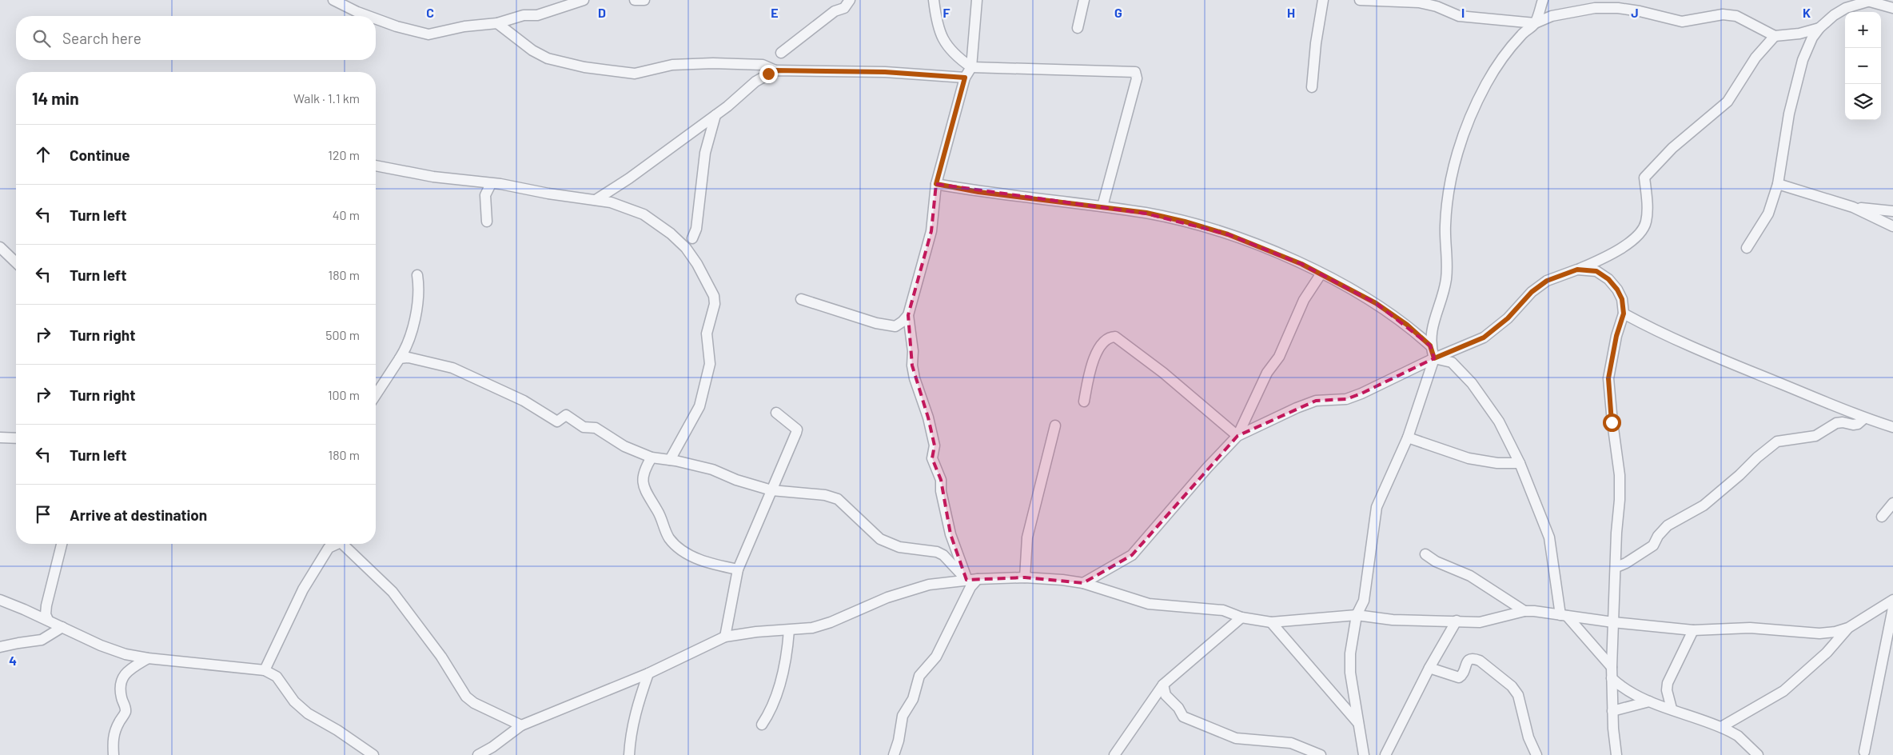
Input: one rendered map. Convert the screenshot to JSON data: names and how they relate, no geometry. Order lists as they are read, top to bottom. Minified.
{"page":{"map_buttons":["+","−"],"search":"Search here","heading":["14 min","Walk · 1.1 km"],"list":[["Continue","120 m"],["Turn left","40 m"],["Turn left","180 m"],["Turn right","500 m"],["Turn right","100 m"],["Turn left","180 m"],"Arrive at destination"]},"grid":{"columns":["C","D","E","F","G","H","I","J","K"],"rows":["4"]}}
